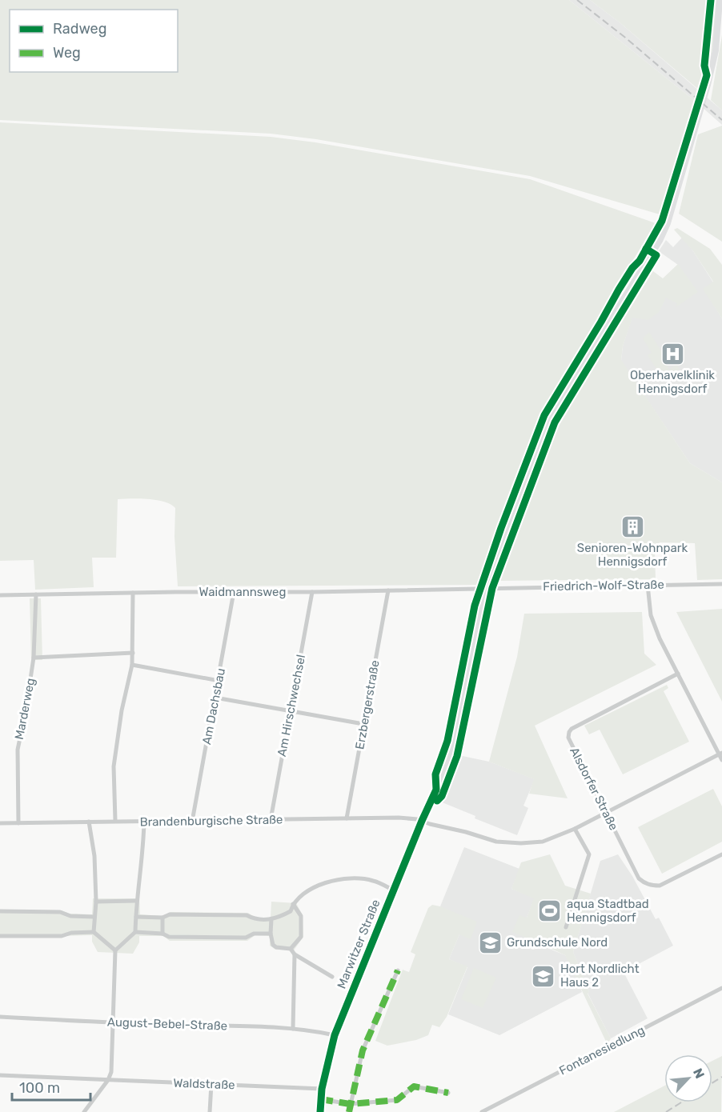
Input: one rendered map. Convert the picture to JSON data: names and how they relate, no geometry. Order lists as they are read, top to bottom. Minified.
{"streets":{"main road":["Marwitzer Straße"],"street":["Friedrich-Wolf-Straße","Waidmannsweg","Erzbergerstraße","Am Hirschwechsel","Am Dachsbau","Marderweg","Alsdorfer Straße","Brandenburgische Straße","August-Bebel-Straße","Fontanesiedlung","Waldstraße"]},"crossings":[["Friedrich-Wolf-Straße","Waidmannsweg"],["Friedrich-Wolf-Straße","Marwitzer Straße"],["Waidmannsweg","Erzbergerstraße"],["Waidmannsweg","Am Hirschwechsel"],["Waidmannsweg","Am Dachsbau"],["Waidmannsweg","Marderweg"],["Waidmannsweg","Marwitzer Straße"],["Erzbergerstraße","Brandenburgische Straße"],["Am Hirschwechsel","Brandenburgische Straße"],["Am Dachsbau","Brandenburgische Straße"],["Marderweg","Brandenburgische Straße"],["Alsdorfer Straße","Brandenburgische Straße"],["Brandenburgische Straße","Marwitzer Straße"],["Marwitzer Straße","August-Bebel-Straße"],["Marwitzer Straße","Waldstraße"]],"places":{"hospital":["Oberhavelklinik Hennigsdorf"],"building":["Senioren-Wohnpark Hennigsdorf"],"sports":["aqua Stadtbad Hennigsdorf"],"school or university":["Grundschule Nord","Hort Nordlicht Haus 2"]},"legend":["Radweg","Weg"],"scale_bar":"100 m","north":"top right"}
